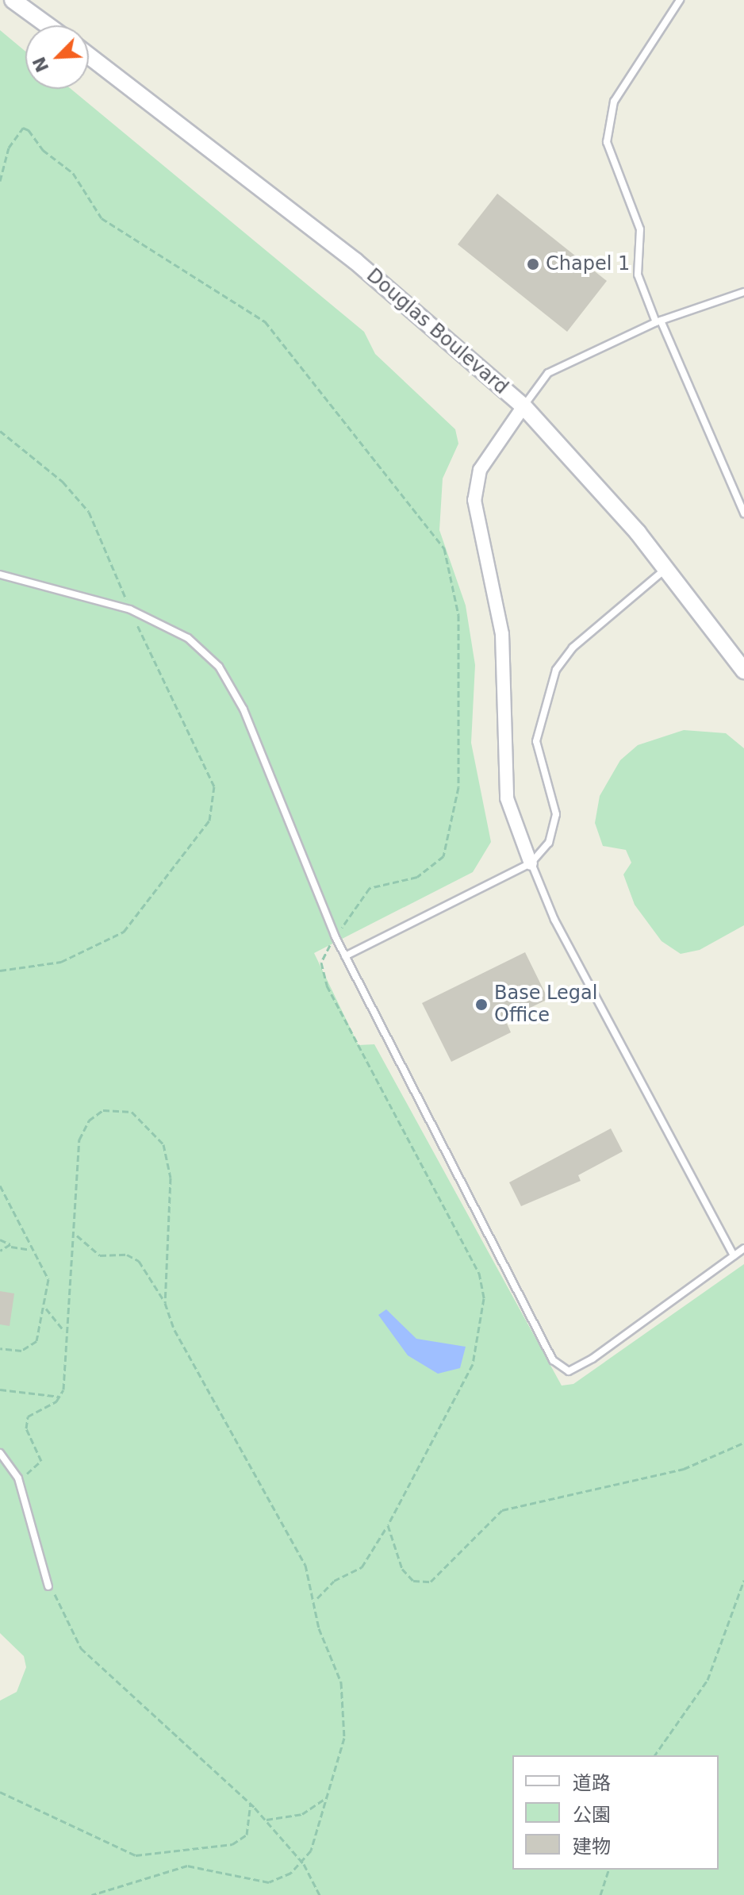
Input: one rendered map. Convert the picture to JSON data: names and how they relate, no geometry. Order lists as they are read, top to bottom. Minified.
{"streets":{"street":["Douglas Boulevard"]},"places":["Chapel 1","Base Legal Office"],"legend":["道路","公園","建物"],"north":"bottom left"}
